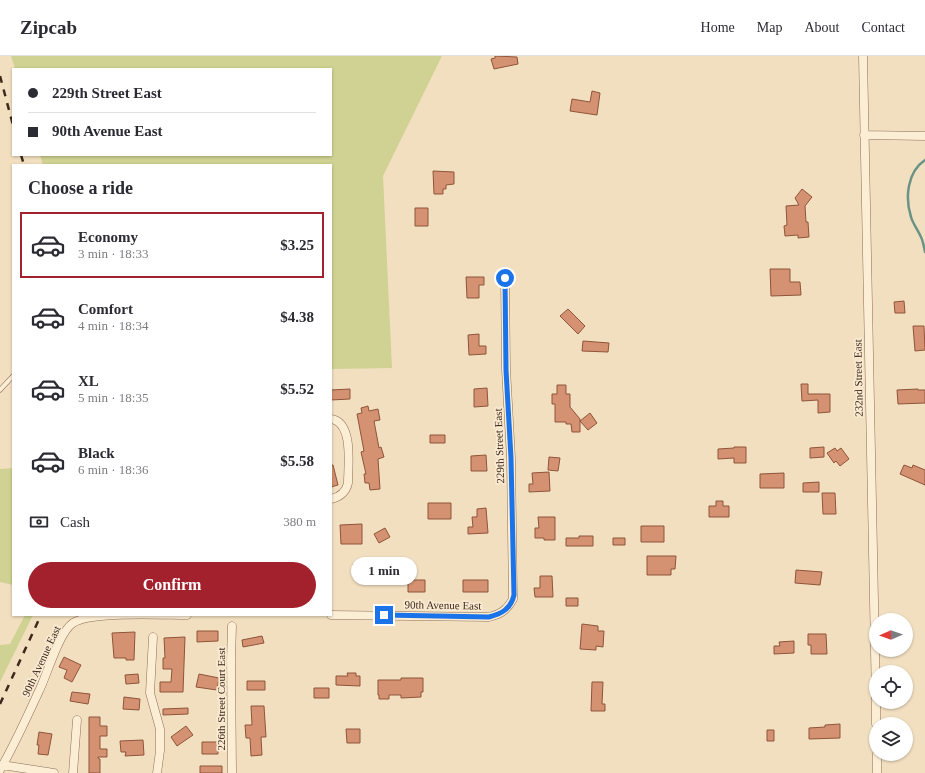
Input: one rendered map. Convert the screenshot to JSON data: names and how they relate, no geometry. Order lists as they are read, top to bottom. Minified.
{"streets":{"street":["232nd Street East","229th Street East","90th Avenue East","226th Street Court East"]},"crossings":[["229th Street East","90th Avenue East"]],"north":"left","page":{"header":"Zipcab","nav":["Home","Map","About","Contact"],"banner":["229th Street East","90th Avenue East"],"heading":"Choose a ride","list":[{"name":"Economy","note":"3 min · 18:33","value":"$3.25"},{"name":"Comfort","note":"4 min · 18:34","value":"$4.38"},{"name":"XL","note":"5 min · 18:35","value":"$5.52"},{"name":"Black","note":"6 min · 18:36","value":"$5.58"}],"pay":["Cash","380 m"],"buttons":"Confirm","bubble":"1 min"}}
